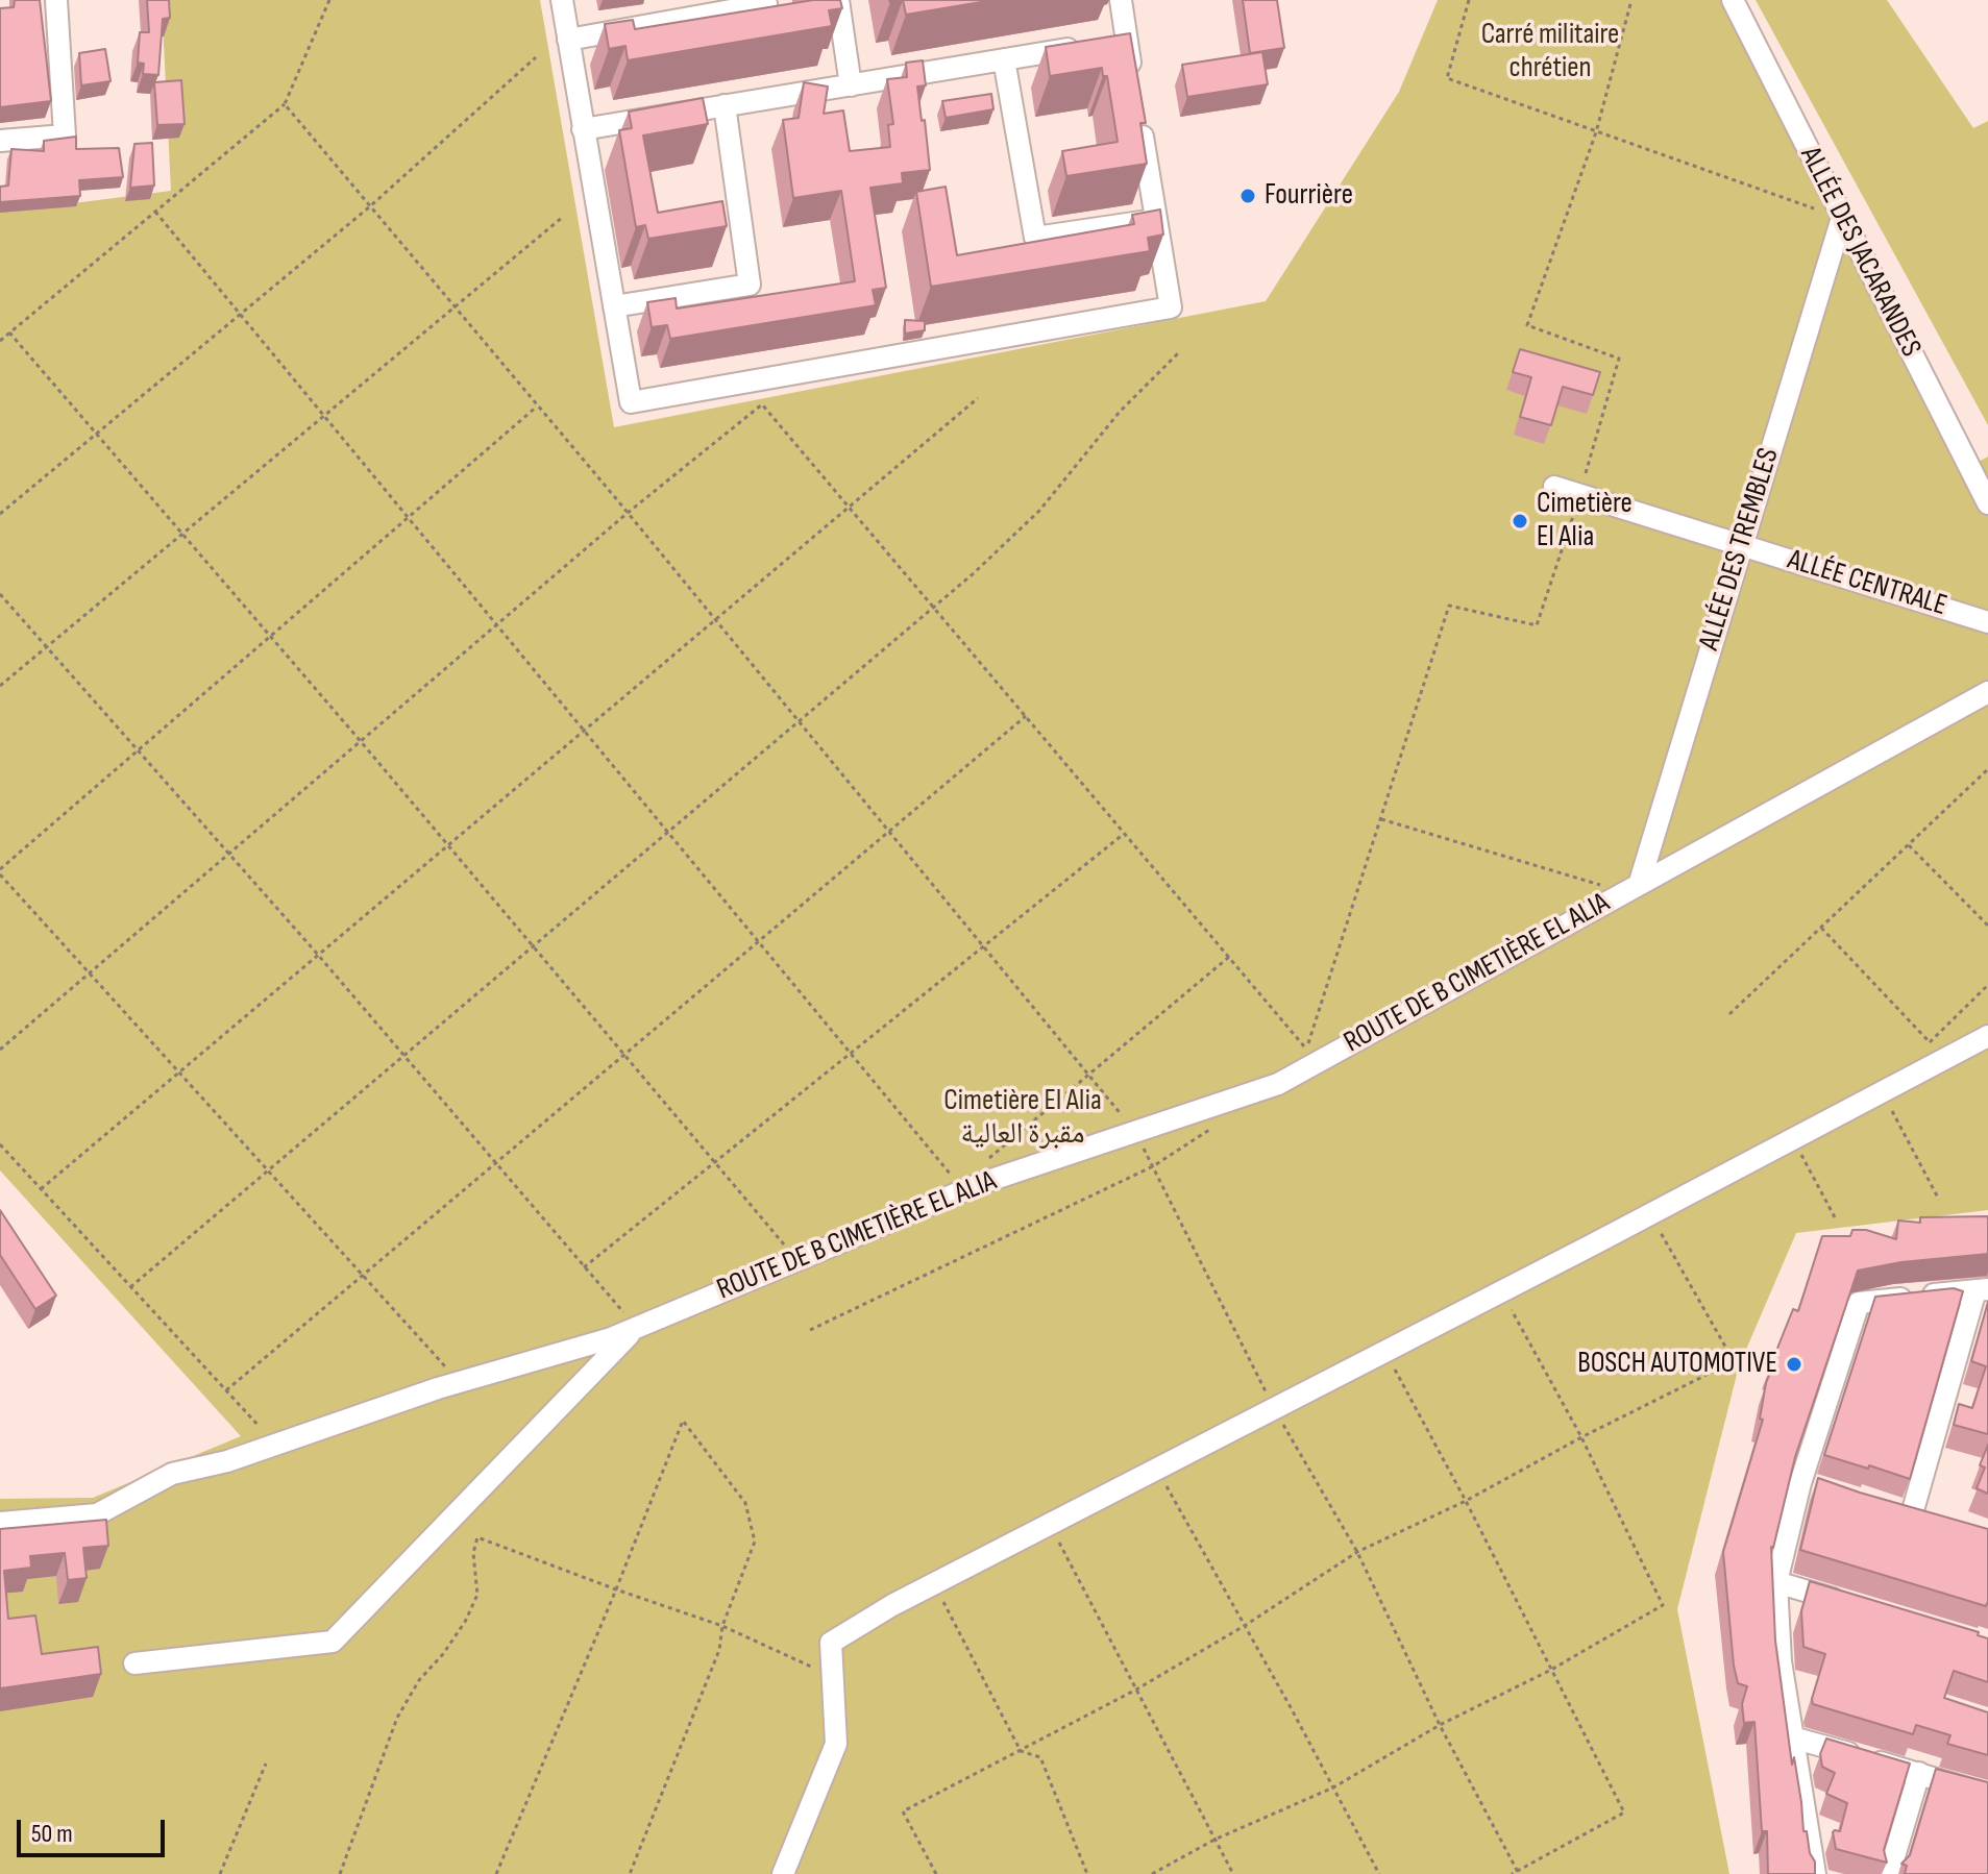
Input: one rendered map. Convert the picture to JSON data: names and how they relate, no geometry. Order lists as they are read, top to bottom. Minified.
{"streets":{"street":["ALLÉE DES JACARANDES","ALLÉE DES TREMBLES","ALLÉE CENTRALE","ROUTE DE B CIMETIÈRE EL ALIA"]},"crossings":[["ALLÉE DES JACARANDES","ALLÉE DES TREMBLES"],["ALLÉE DES TREMBLES","ALLÉE CENTRALE"],["ALLÉE DES TREMBLES","ROUTE DE B CIMETIÈRE EL ALIA"]],"parks":["Carré militaire chrétien","Cimetière El Alia مقبرة العالية"],"places":["Fourrière","Cimetière El Alia","BOSCH AUTOMOTIVE"],"scale_bar":"50 m"}
